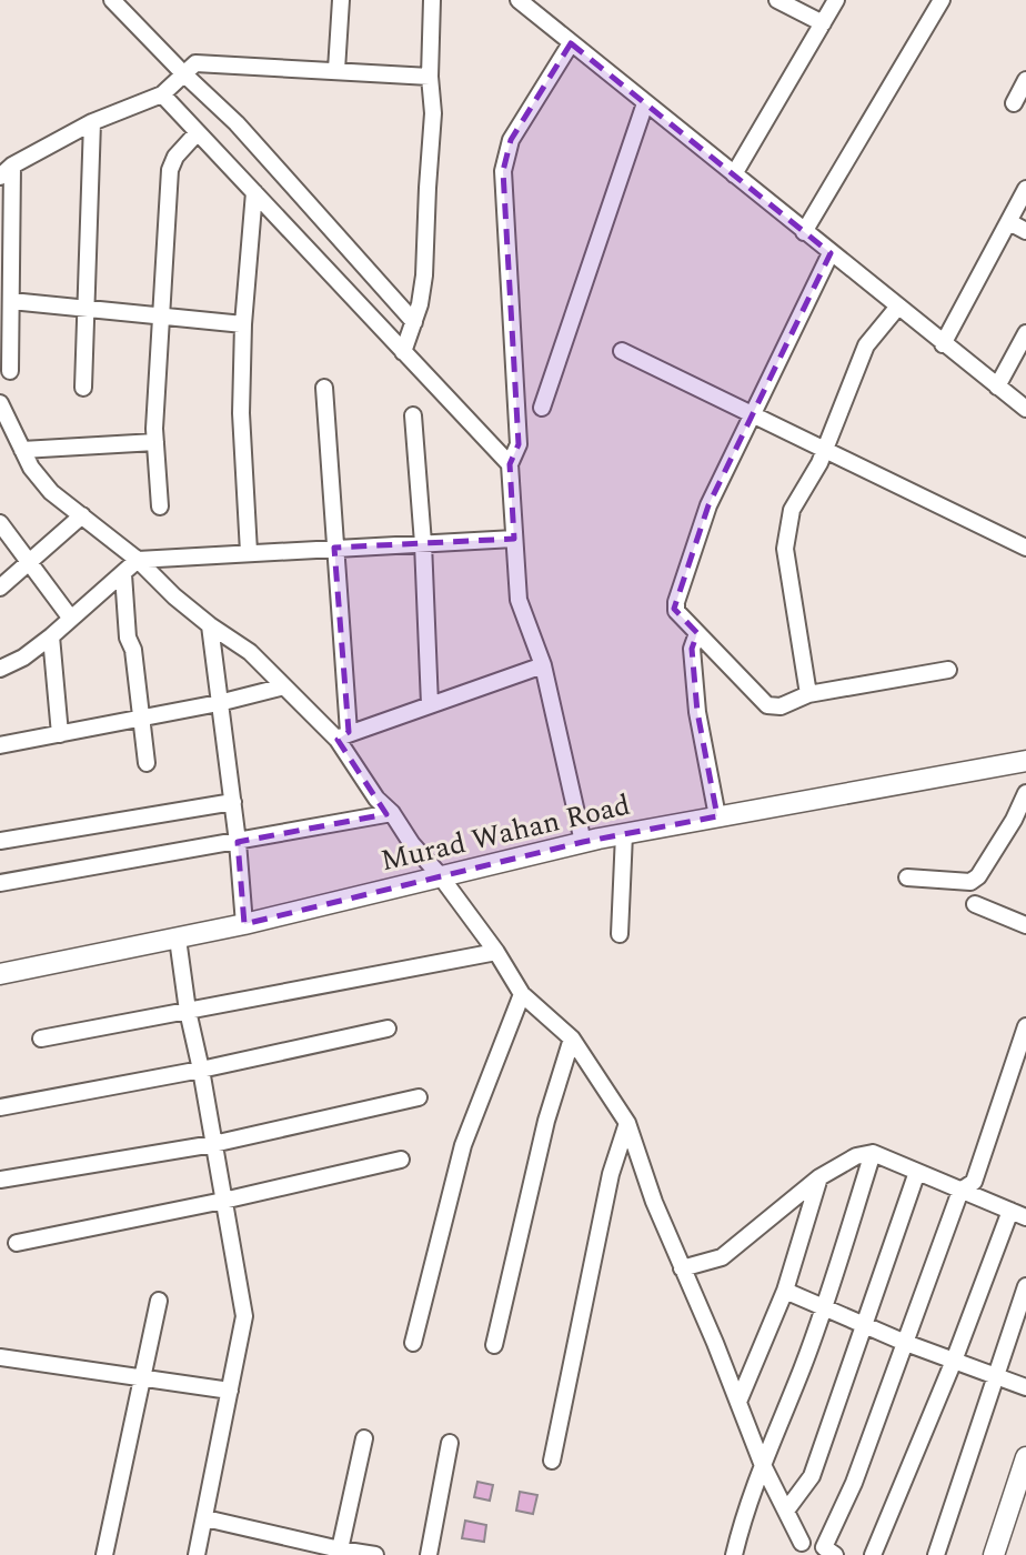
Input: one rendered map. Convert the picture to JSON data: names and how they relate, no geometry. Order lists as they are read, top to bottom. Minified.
{"streets":{"street":["Murad Wahan Road"]}}
